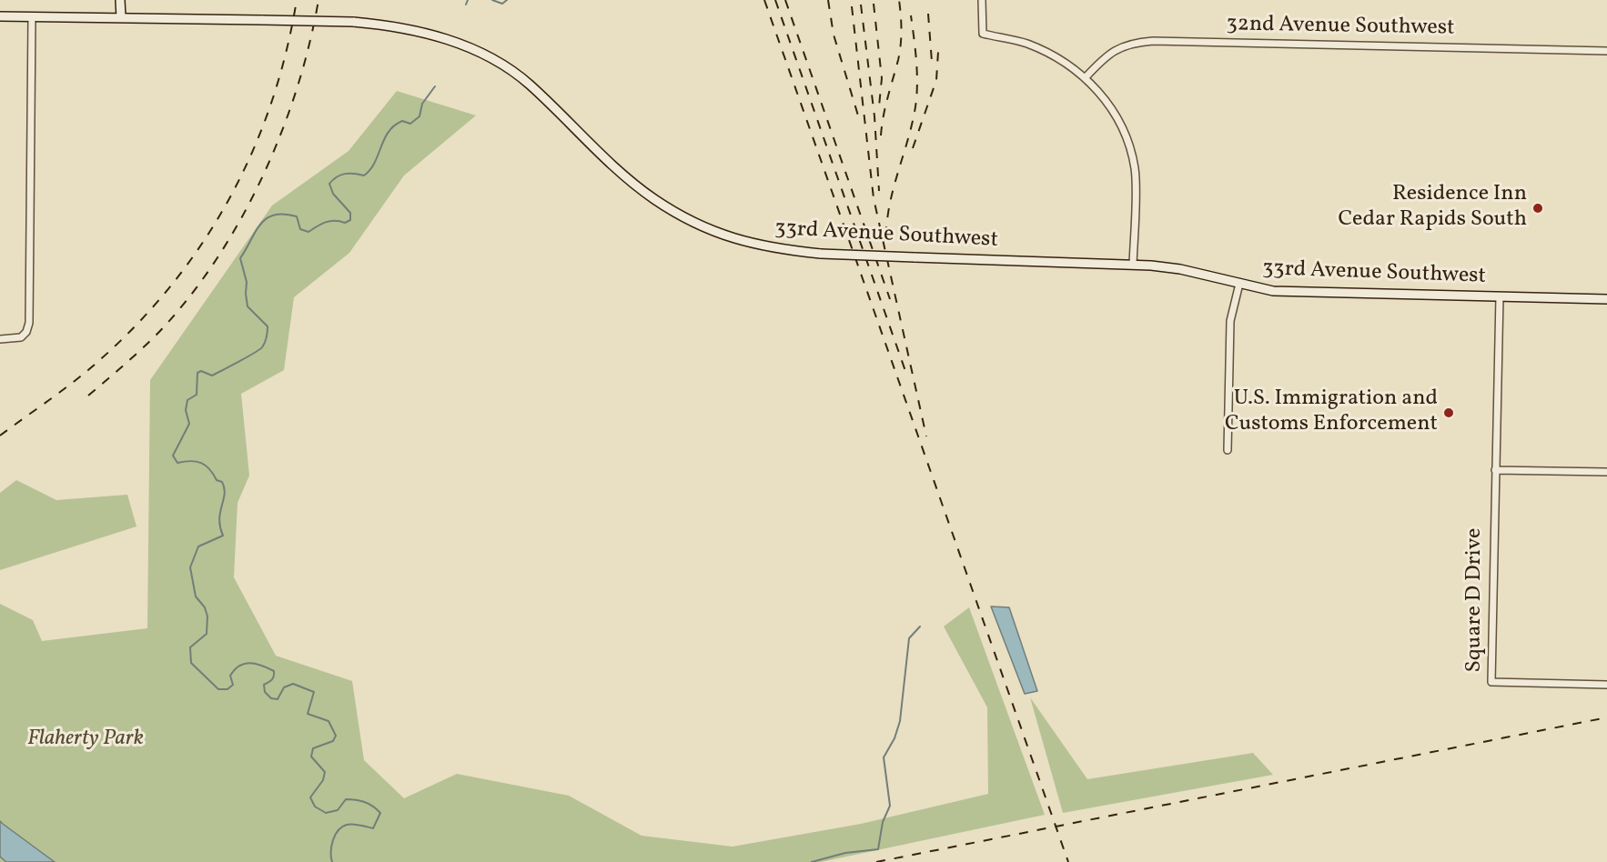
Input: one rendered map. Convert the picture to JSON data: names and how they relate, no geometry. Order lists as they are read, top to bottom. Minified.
{"streets":{"street":["32nd Avenue Southwest","33rd Avenue Southwest","Square D Drive"]},"crossings":[["33rd Avenue Southwest","Square D Drive"]],"parks":["Flaherty Park"],"places":["Residence Inn Cedar Rapids South","U.S. Immigration and Customs Enforcement"]}
